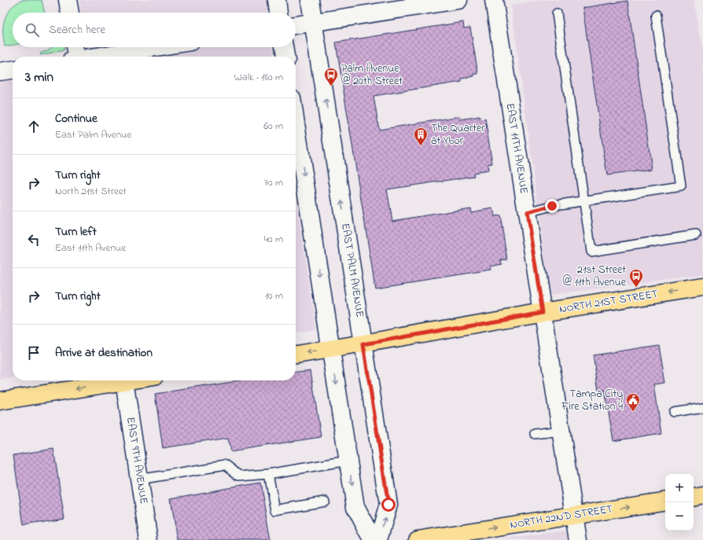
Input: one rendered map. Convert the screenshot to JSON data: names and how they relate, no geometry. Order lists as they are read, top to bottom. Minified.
{"streets":{"main road":["NORTH 21ST STREET","NORTH 22ND STREET"],"street":["EAST 11TH AVENUE","EAST PALM AVENUE","EAST 9TH AVENUE"]},"crossings":[["EAST 11TH AVENUE","NORTH 21ST STREET"],["EAST 11TH AVENUE","NORTH 22ND STREET"],["EAST PALM AVENUE","NORTH 21ST STREET"]],"one_way":["NORTH 21ST STREET","NORTH 22ND STREET"],"places":{"bus stop":["Palm Avenue @ 20th Street","21st Street @ 11th Avenue"],"building":["The Quarter at Ybor"],"public building":["Tampa City Fire Station 4"]},"page":{"search":"Search here","heading":["3 min","Walk · 180 m"],"list":[["Continue","East Palm Avenue","60 m"],["Turn right","North 21st Street","70 m"],["Turn left","East 11th Avenue","40 m"],["Turn right","10 m"],"Arrive at destination"],"map_buttons":["+","−"]}}
